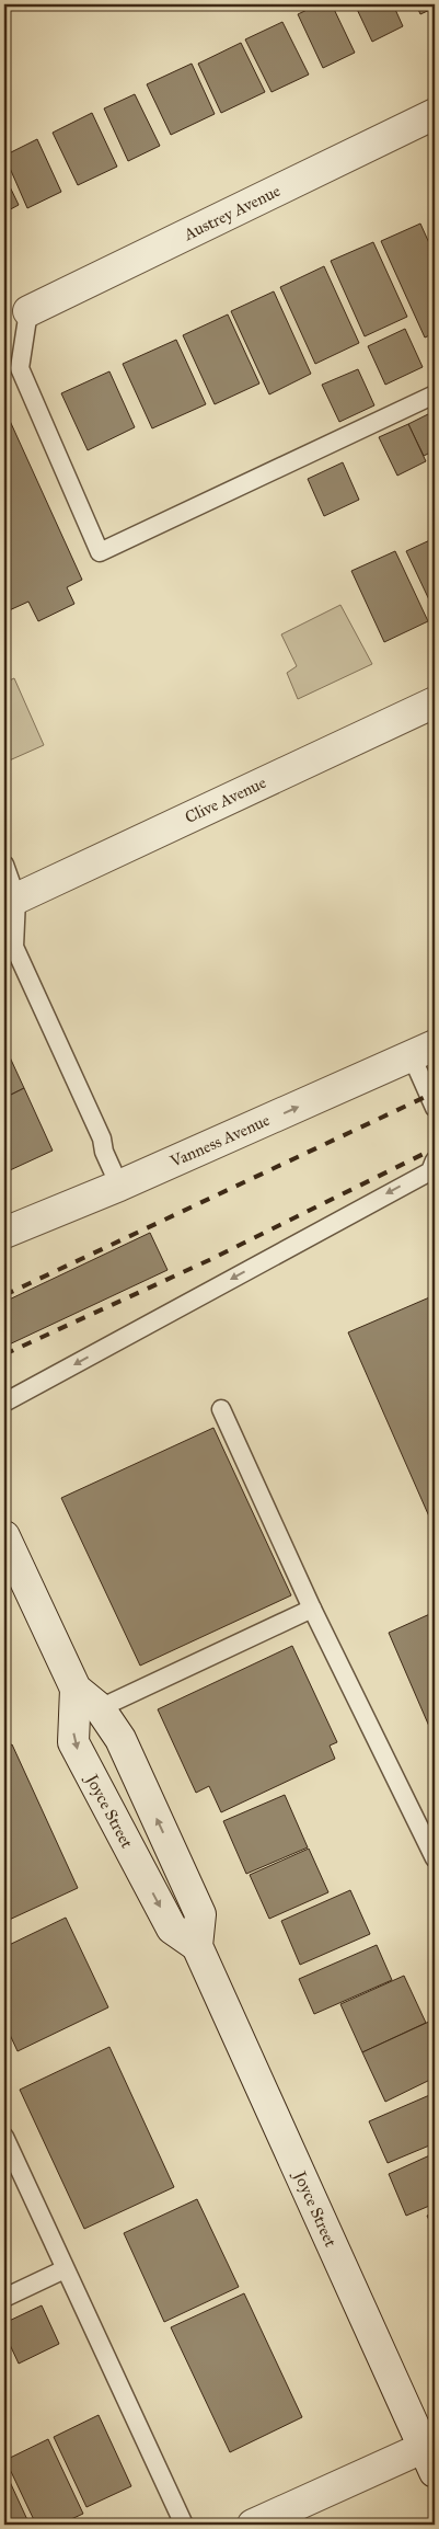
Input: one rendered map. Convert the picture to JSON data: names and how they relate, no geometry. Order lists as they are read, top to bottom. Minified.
{"streets":{"street":["Austrey Avenue","Clive Avenue","Vanness Avenue","Joyce Street"]},"one_way":["Vanness Avenue"]}
